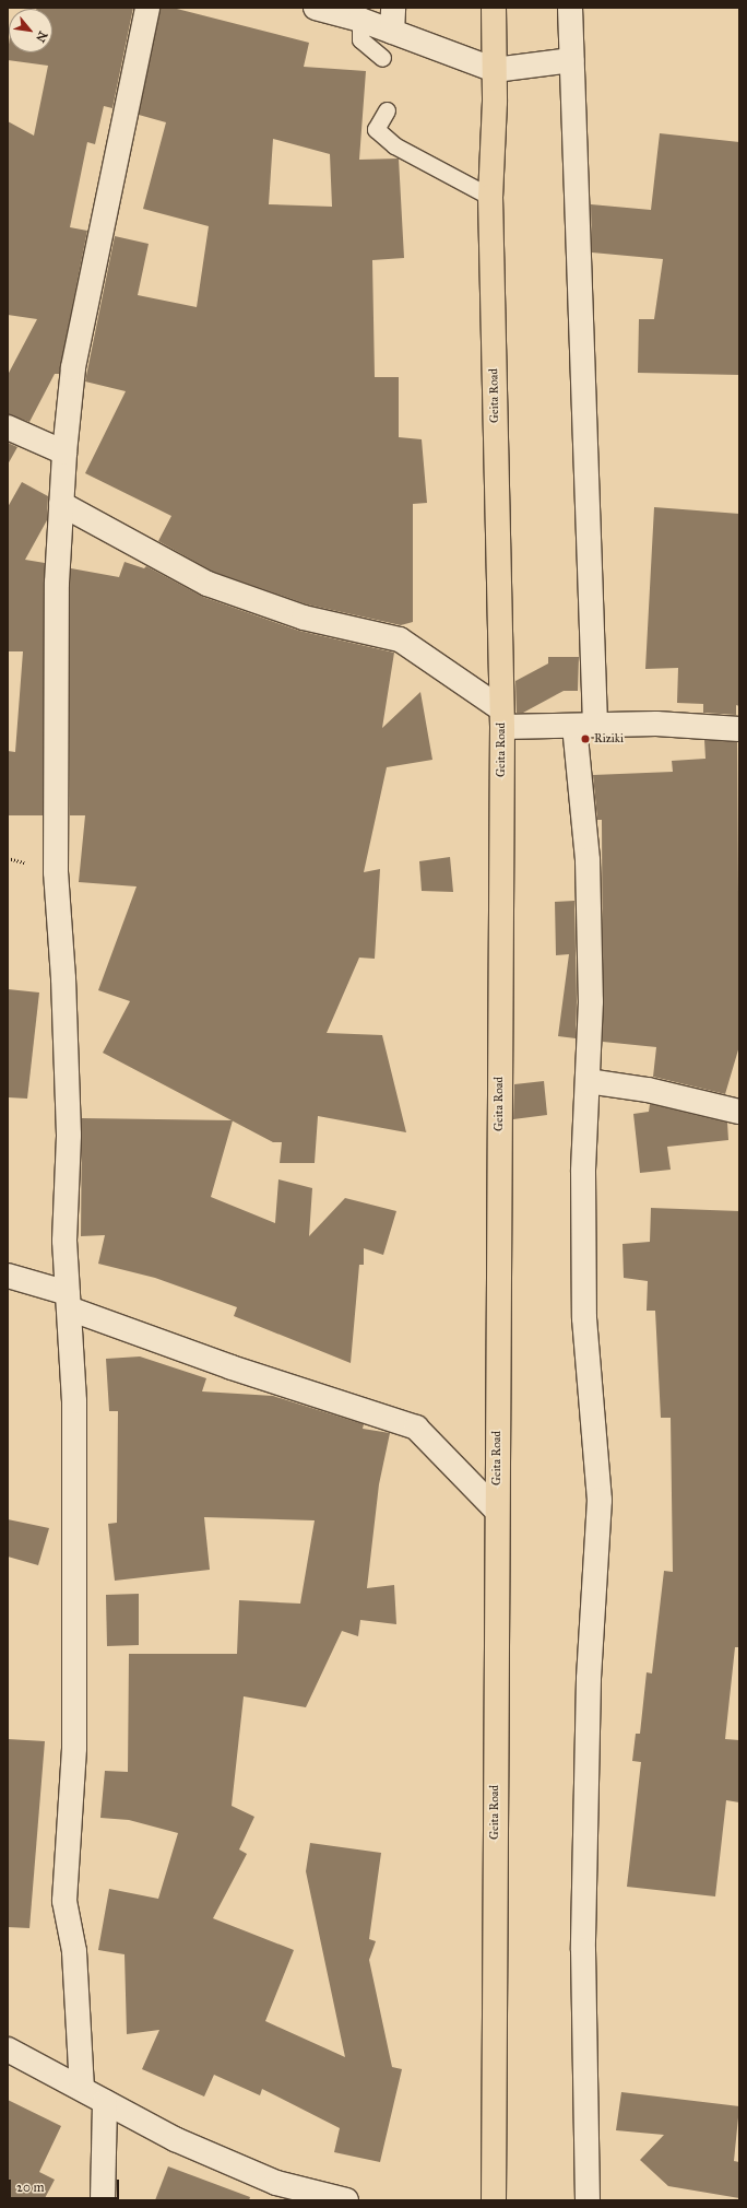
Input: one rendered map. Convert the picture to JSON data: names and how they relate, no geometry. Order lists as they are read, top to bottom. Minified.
{"streets":{"highway":["Geita Road"]},"places":["Riziki"],"scale_bar":"20 m","north":"bottom right"}
